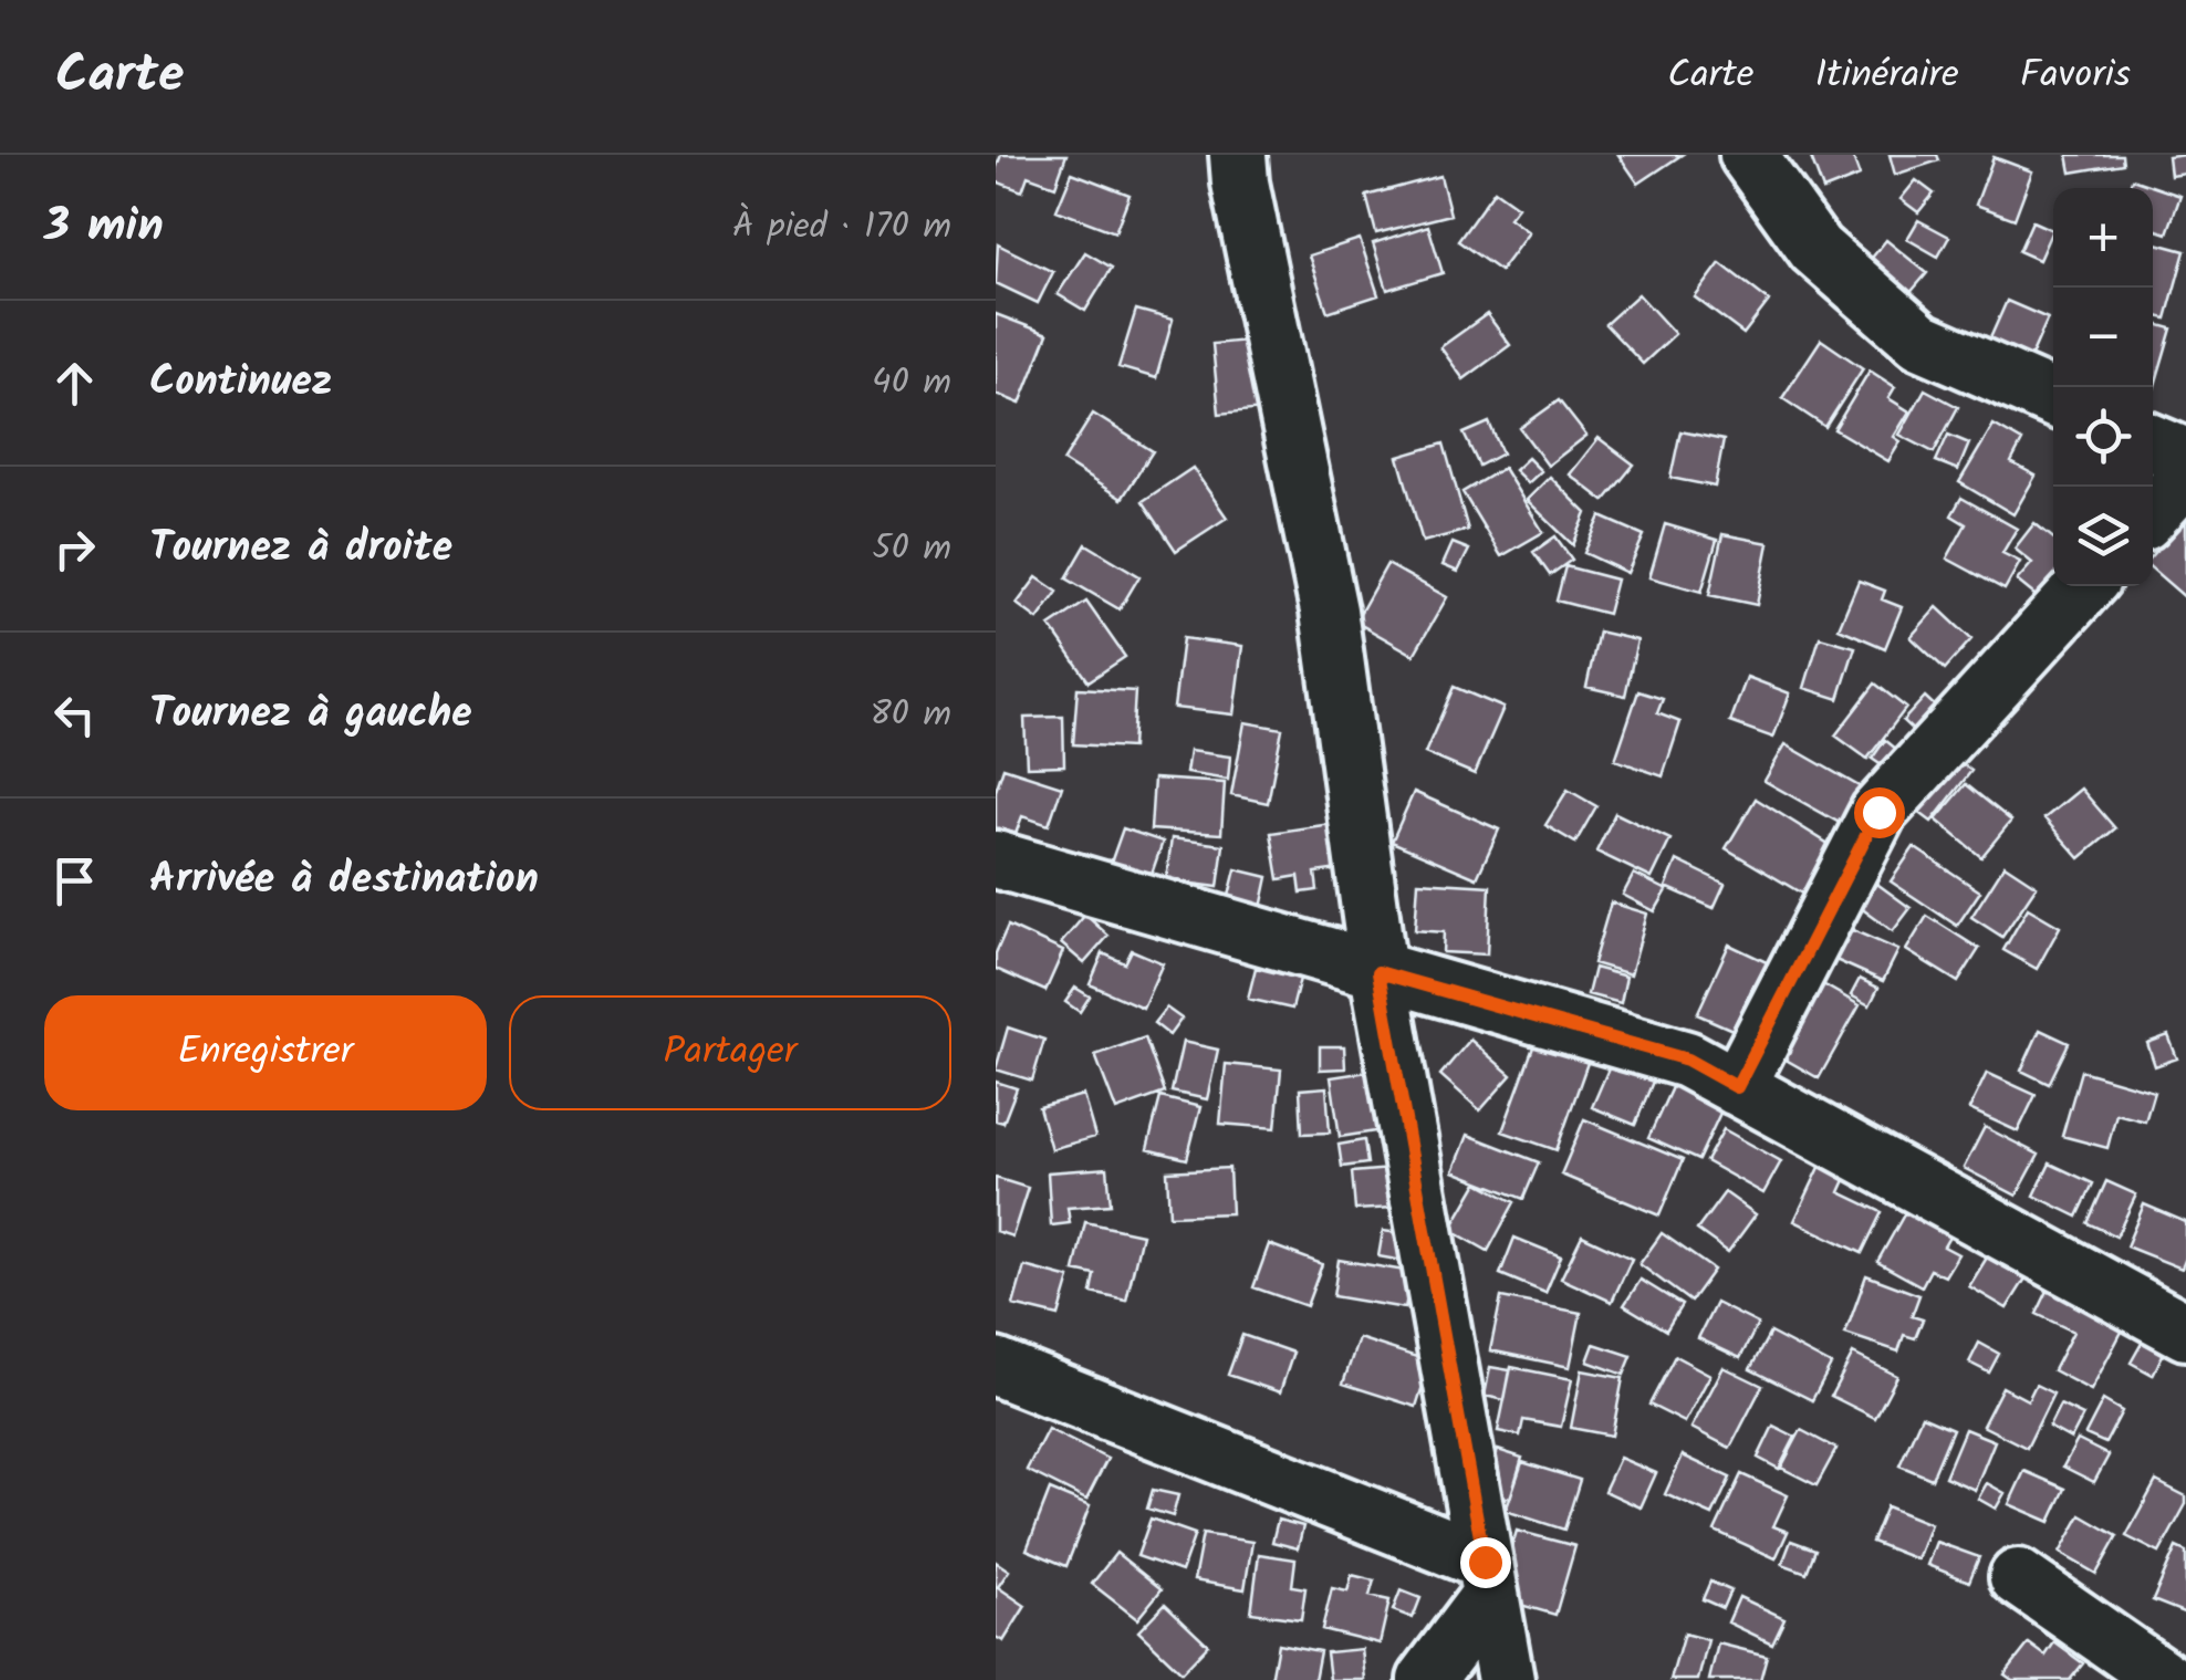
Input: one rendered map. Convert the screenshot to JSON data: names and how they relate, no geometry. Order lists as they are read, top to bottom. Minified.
{"page":{"header":"Carte","nav":["Carte","Itinéraire","Favoris"],"heading":["3 min","À pied · 170 m"],"map_buttons":["+","−"],"list":[["Continuez","40 m"],["Tournez à droite","50 m"],["Tournez à gauche","80 m"],"Arrivée à destination"],"buttons":["Enregistrer","Partager"]}}
